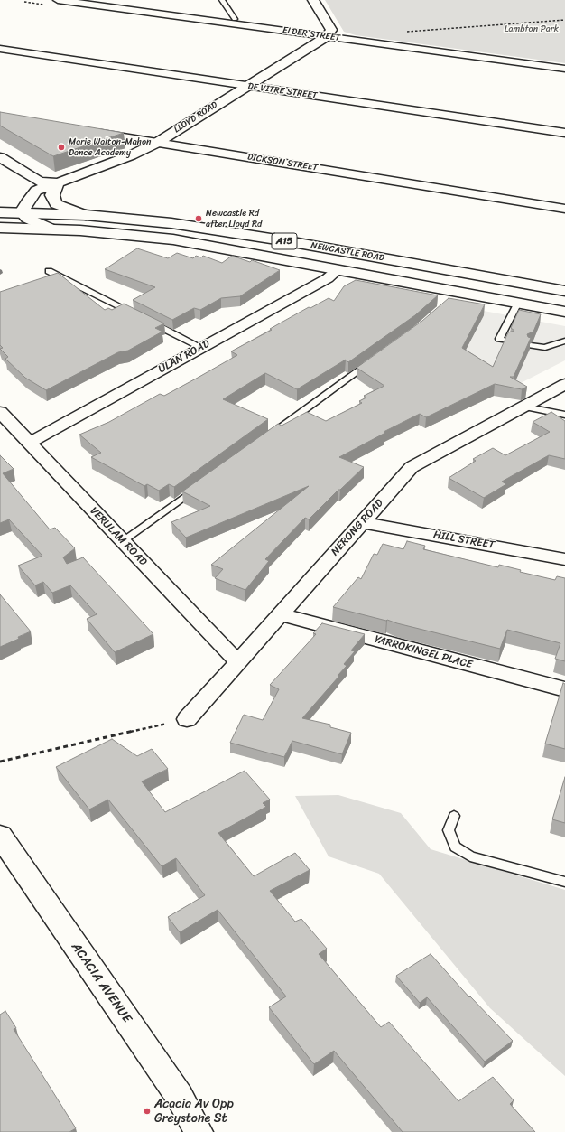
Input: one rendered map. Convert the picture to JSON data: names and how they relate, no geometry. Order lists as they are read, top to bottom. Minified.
{"streets":{"main road":["LLOYD ROAD","A15","NEWCASTLE ROAD","ACACIA AVENUE"],"street":["ELDER STREET","DE VITRE STREET","DICKSON STREET","ULAN ROAD","NERONG ROAD","VERULAM ROAD","HILL STREET","YARROKINGEL PLACE"]},"crossings":[["ELDER STREET","LLOYD ROAD"],["DE VITRE STREET","LLOYD ROAD"],["LLOYD ROAD","DICKSON STREET"],["LLOYD ROAD","A15"],["LLOYD ROAD","NEWCASTLE ROAD"],["A15","NEWCASTLE ROAD"],["NEWCASTLE ROAD","ULAN ROAD"],["ULAN ROAD","VERULAM ROAD"],["NERONG ROAD","VERULAM ROAD"],["NERONG ROAD","HILL STREET"],["NERONG ROAD","YARROKINGEL PLACE"]],"parks":["Lambton Park"],"places":["Marie Walton-Mahon Dance Academy","Newcastle Rd after Lloyd Rd","Acacia Av Opp Greystone St"]}
